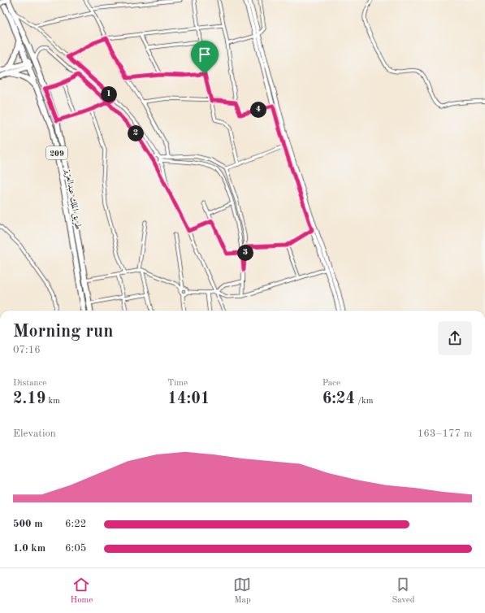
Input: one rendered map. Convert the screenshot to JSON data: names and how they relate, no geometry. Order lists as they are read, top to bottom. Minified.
{"streets":{"main road":["209","طريق الملك عبدالعزيز"]},"page":{"pins":["1","4","2","3"],"heading":["Morning run","07:16"],"stats":[["Distance","2.19 km"],["Time","14:01"],["Pace","6:24 /km"]],"chart":["Elevation","163–177 m"],"list":[{"name":"500 m","note":"6:22"},{"name":"1.0 km","note":"6:05"}],"tabs":["Home","Map","Saved"]}}
